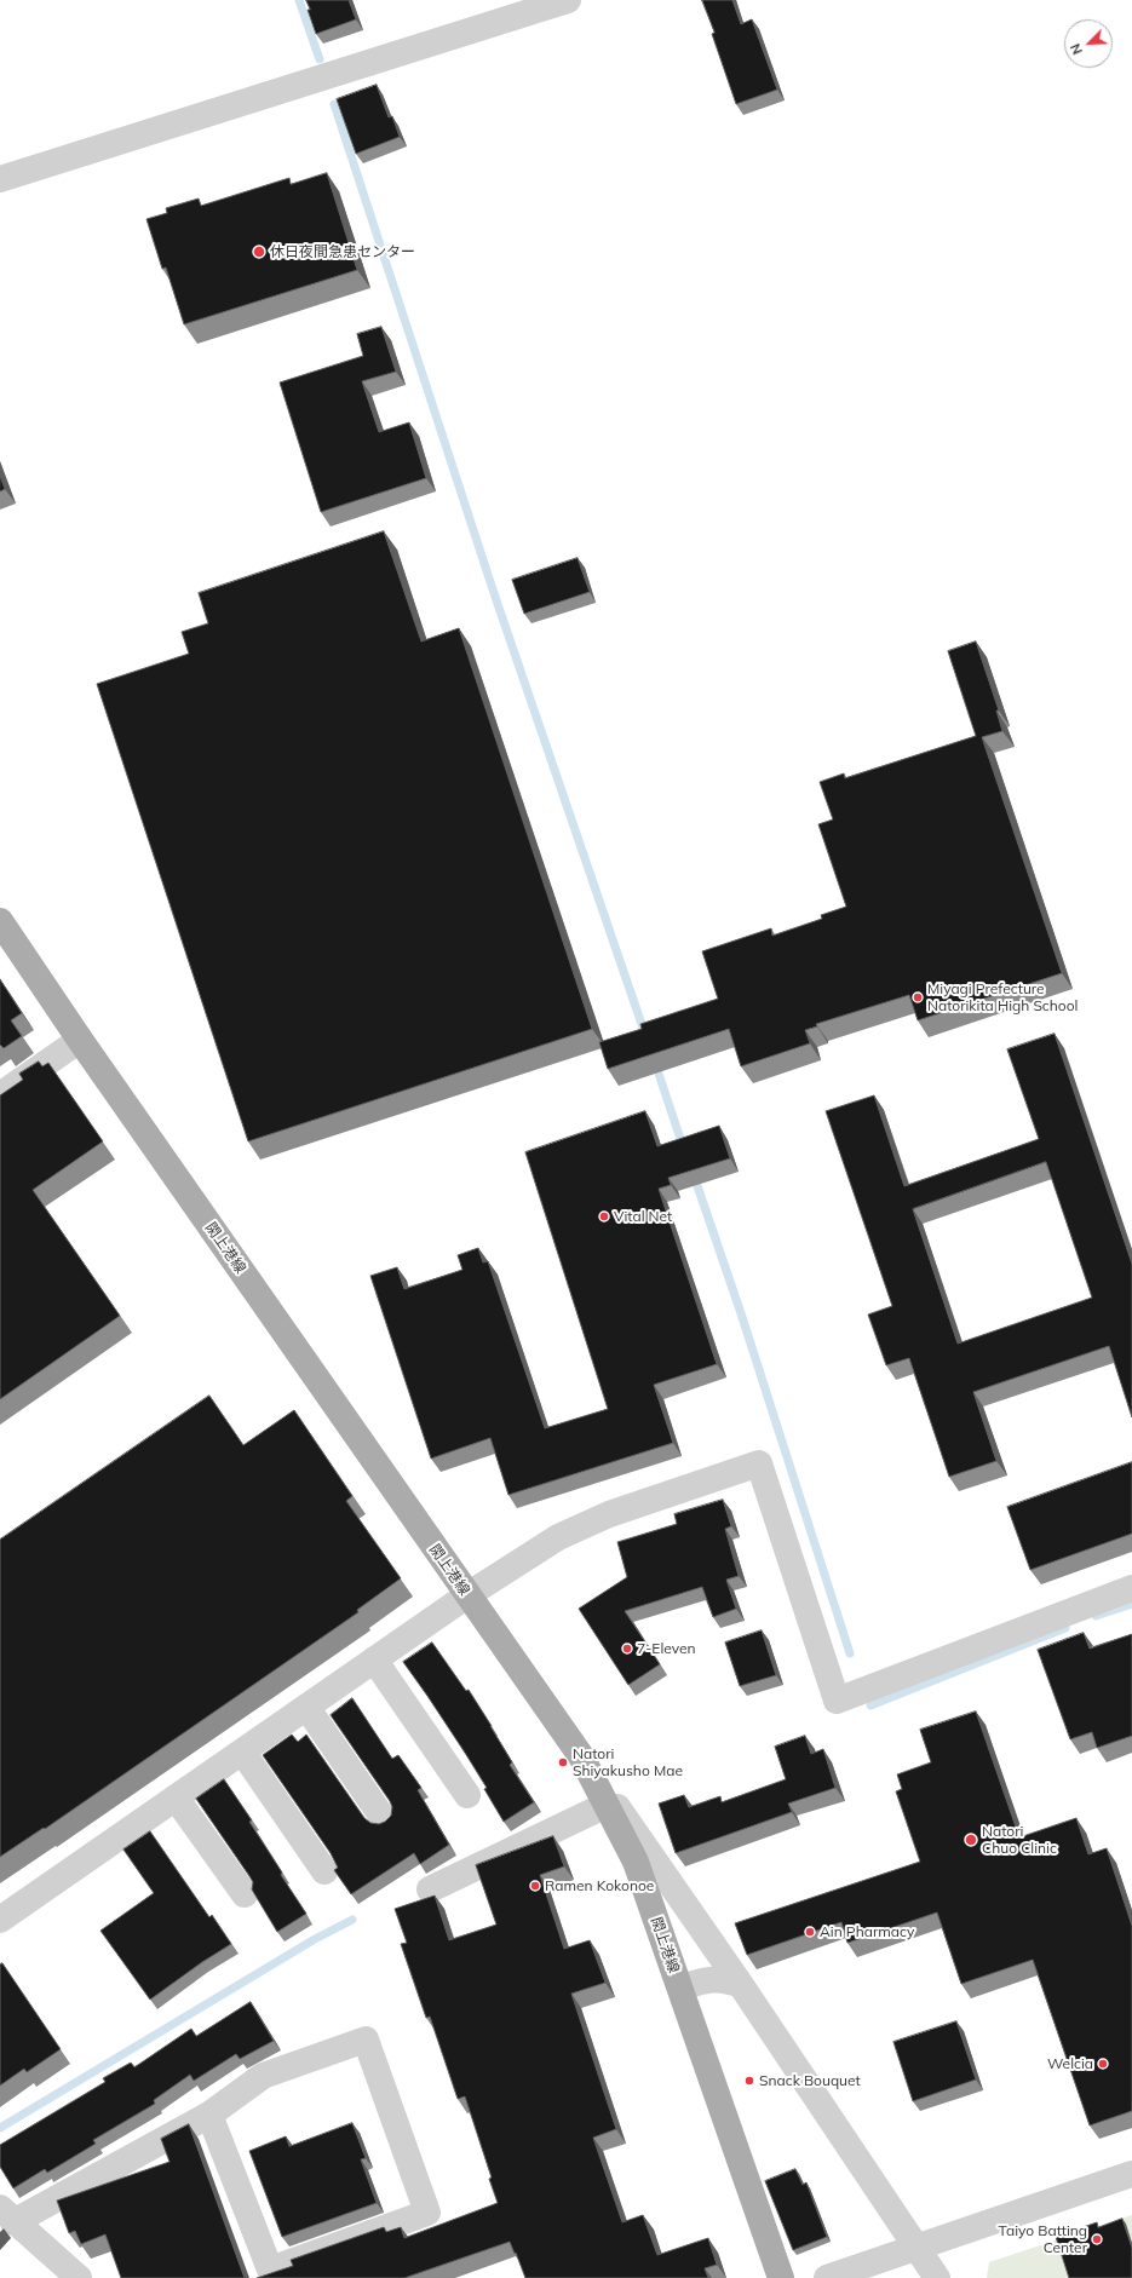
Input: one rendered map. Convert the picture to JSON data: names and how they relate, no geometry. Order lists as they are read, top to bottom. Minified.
{"streets":{"main road":["閖上港線"]},"places":["休日夜間急患センター","Miyagi Prefecture Natorikita High School","Vital Net","7-Eleven","Natori Shiyakusho Mae","Natori Chuo Clinic","Ramen Kokonoe","Ain Pharmacy","Welcia","Snack Bouquet","Taiyo Batting Center"],"north":"bottom left"}
